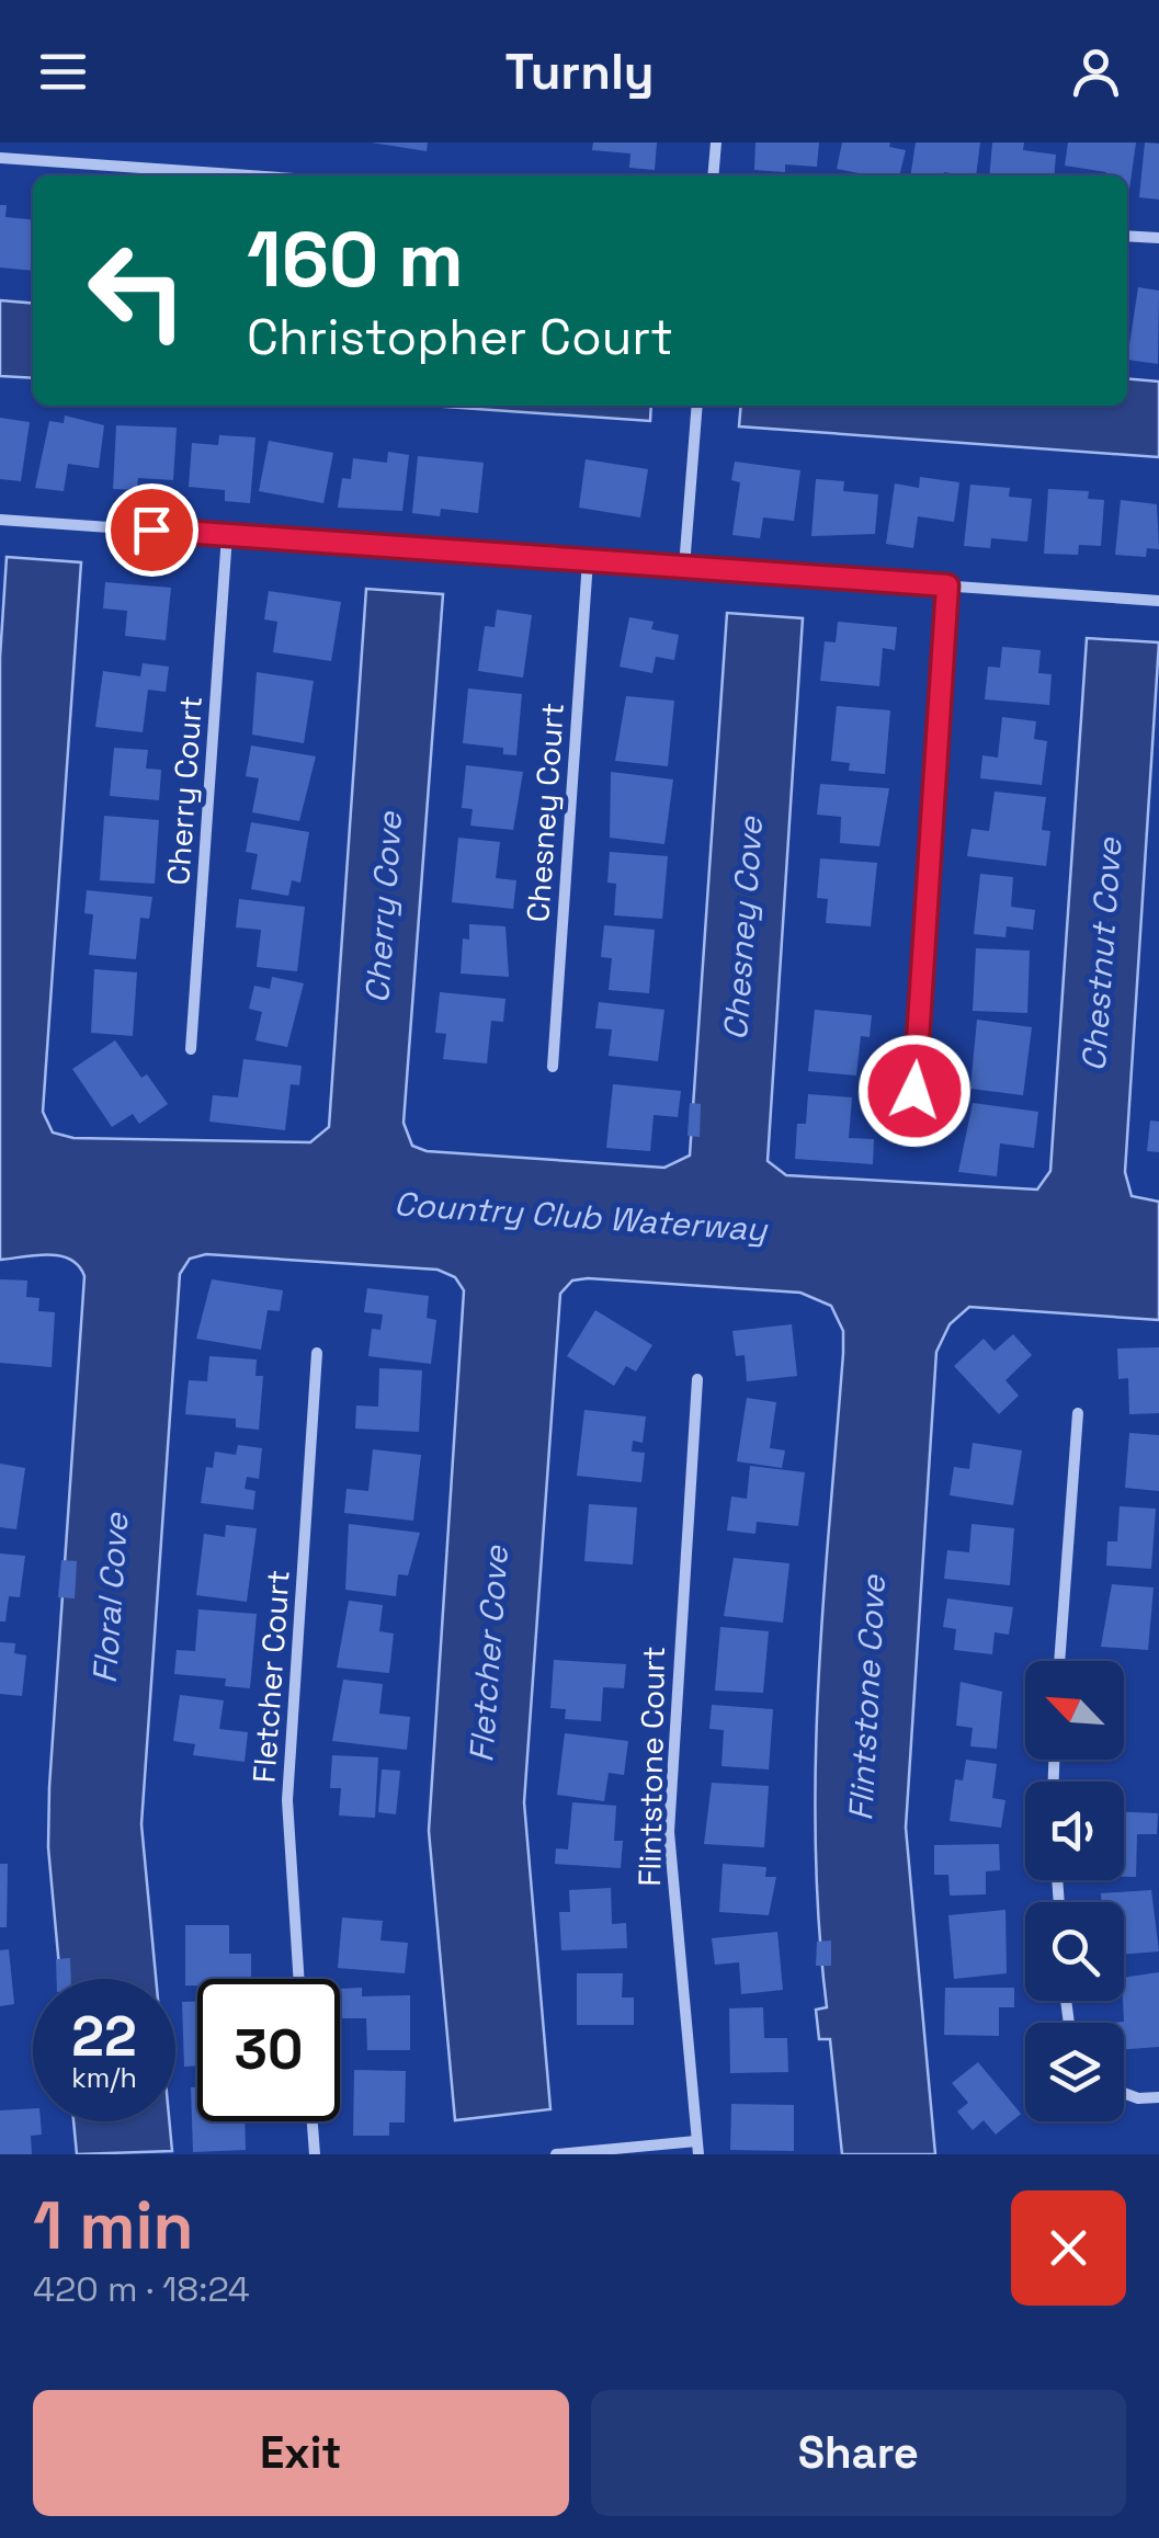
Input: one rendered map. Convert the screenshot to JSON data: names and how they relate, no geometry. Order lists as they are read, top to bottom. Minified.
{"streets":{"street":["Cherry Court","Chesney Court","Fletcher Court","Flintstone Court"]},"water":["Cherry Cove","Chesney Cove","Chestnut Cove","Country Club Waterway","Floral Cove","Fletcher Cove","Flintstone Cove"],"north":"top left","page":{"header":"Turnly","turn":["160 m","Christopher Court"],"speed":"22 km/h","limit":"30","heading":["1 min","420 m · 18:24"],"buttons":["Exit","Share"]}}
